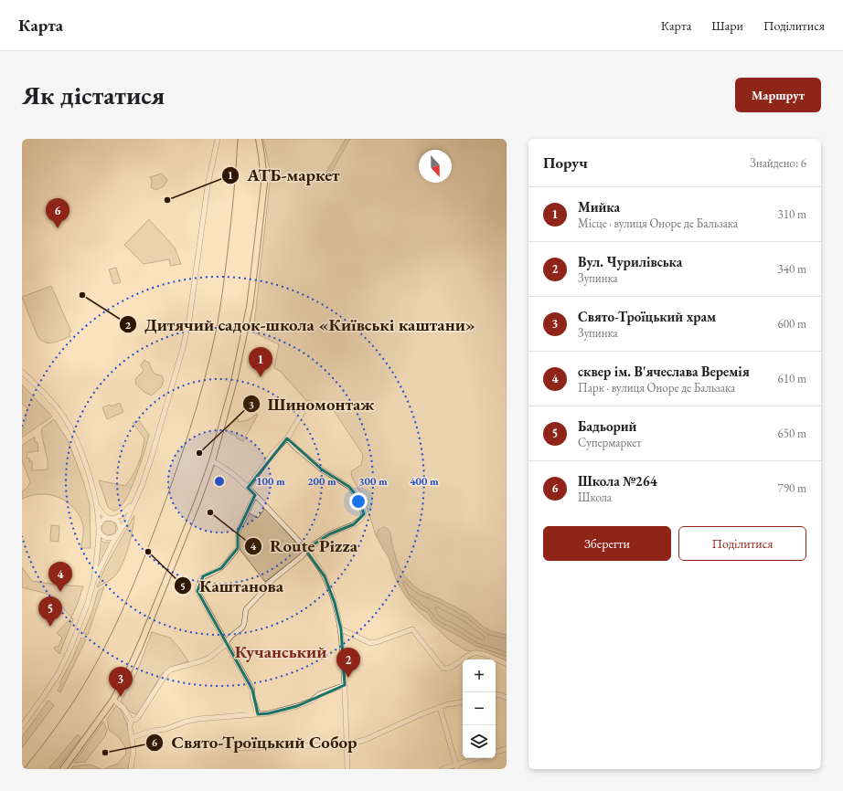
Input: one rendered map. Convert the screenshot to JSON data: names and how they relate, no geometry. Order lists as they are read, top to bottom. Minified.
{"districts":["Кучанський"],"places":["АТБ-маркет","Дитячий садок-школа «Київські каштани»","Шиномонтаж","Route Pizza","Каштанова","Свято-Троїцький Собор"],"north":"bottom","page":{"header":"Карта","nav":["Карта","Шари","Поділитися"],"buttons":["Маршрут",["Зберегти","Поділитися"]],"title":"Як дістатися","heading":["Поруч","Знайдено: 6"],"list":[{"mark":"1","name":"Мийка","note":"Місце · вулиця Оноре де Бальзака","value":"310 m"},{"mark":"2","name":"Вул. Чурилівська","note":"Зупинка","value":"340 m"},{"mark":"3","name":"Свято-Троїцький храм","note":"Зупинка","value":"600 m"},{"mark":"4","name":"сквер ім. В'ячеслава Веремія","note":"Парк · вулиця Оноре де Бальзака","value":"610 m"},{"mark":"5","name":"Бадьорий","note":"Супермаркет","value":"650 m"},{"mark":"6","name":"Школа №264","note":"Школа","value":"790 m"}],"pins":["6","1","4","5","2","3"],"map_buttons":["+","−"]},"rings":["100 m","200 m","300 m","400 m"]}
